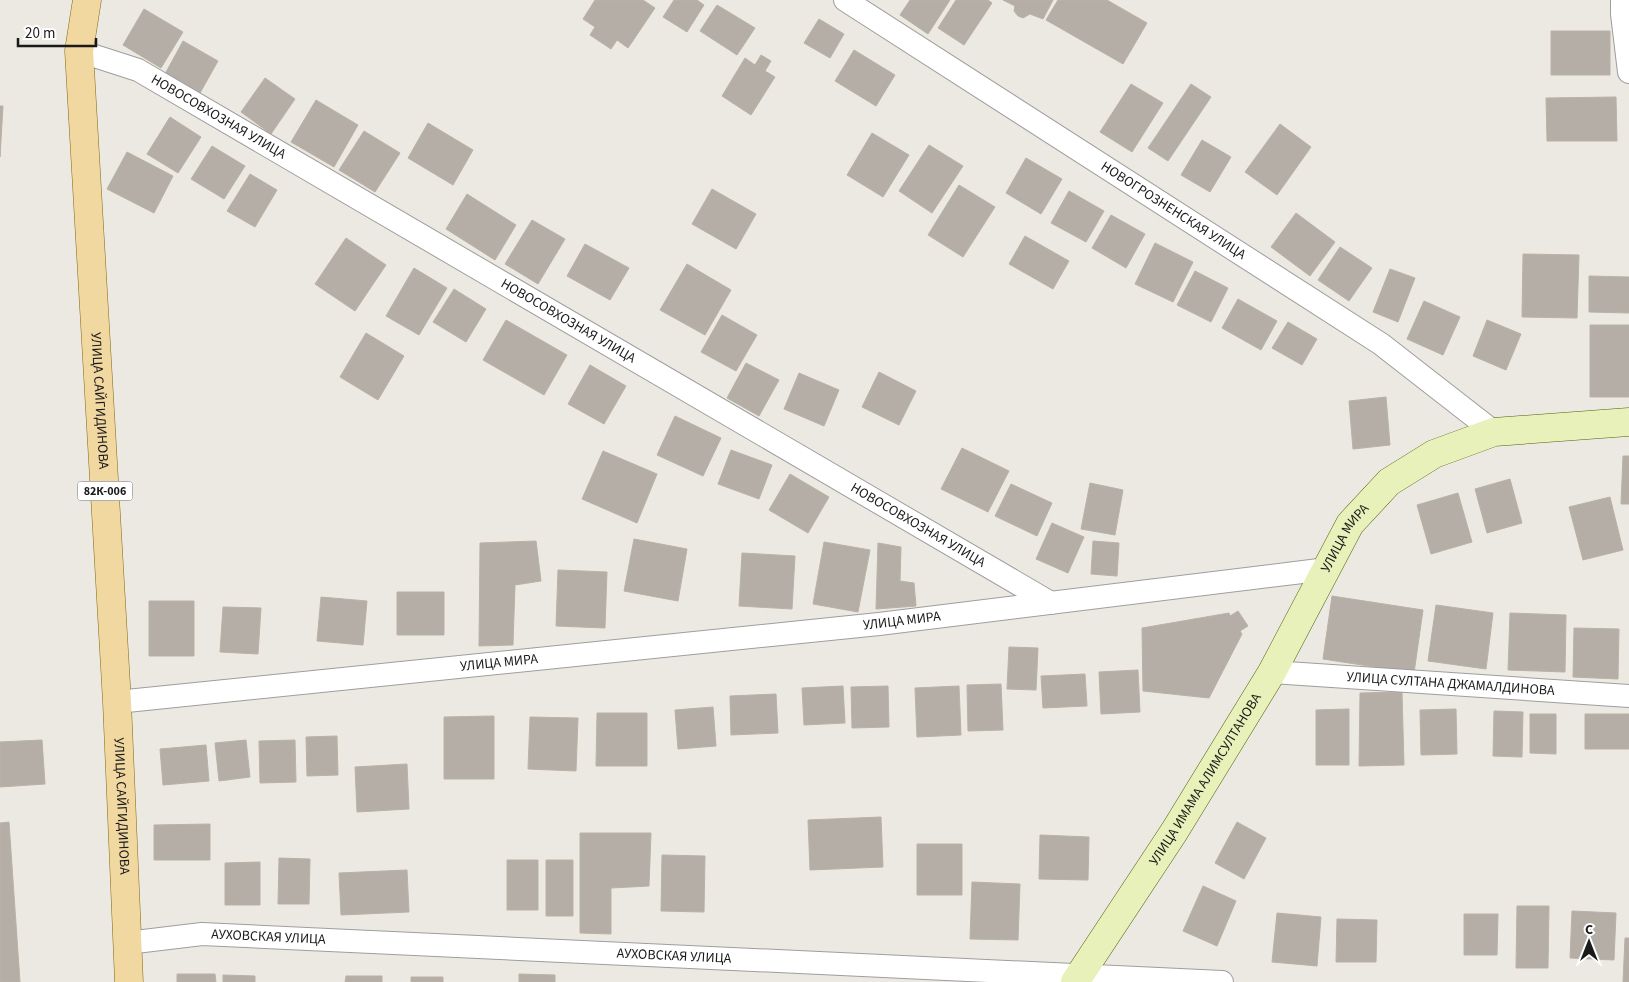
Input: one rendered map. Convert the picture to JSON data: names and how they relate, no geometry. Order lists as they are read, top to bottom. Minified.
{"streets":{"main road":["УЛИЦА САЙГИДИНОВА","82К-006","УЛИЦА МИРА","УЛИЦА ИМАМА АЛИМСУЛТАНОВА"],"street":["НОВОСОВХОЗНАЯ УЛИЦА","НОВОГРОЗНЕНСКАЯ УЛИЦА","УЛИЦА СУЛТАНА ДЖАМАЛДИНОВА","АУХОВСКАЯ УЛИЦА"]},"crossings":[["НОВОСОВХОЗНАЯ УЛИЦА","УЛИЦА САЙГИДИНОВА"],["НОВОСОВХОЗНАЯ УЛИЦА","УЛИЦА МИРА"],["НОВОГРОЗНЕНСКАЯ УЛИЦА","УЛИЦА МИРА"],["УЛИЦА САЙГИДИНОВА","УЛИЦА МИРА"],["УЛИЦА САЙГИДИНОВА","АУХОВСКАЯ УЛИЦА"],["УЛИЦА МИРА","УЛИЦА ИМАМА АЛИМСУЛТАНОВА"],["УЛИЦА СУЛТАНА ДЖАМАЛДИНОВА","УЛИЦА ИМАМА АЛИМСУЛТАНОВА"],["УЛИЦА ИМАМА АЛИМСУЛТАНОВА","АУХОВСКАЯ УЛИЦА"]],"scale_bar":"20 m","north":"top"}
